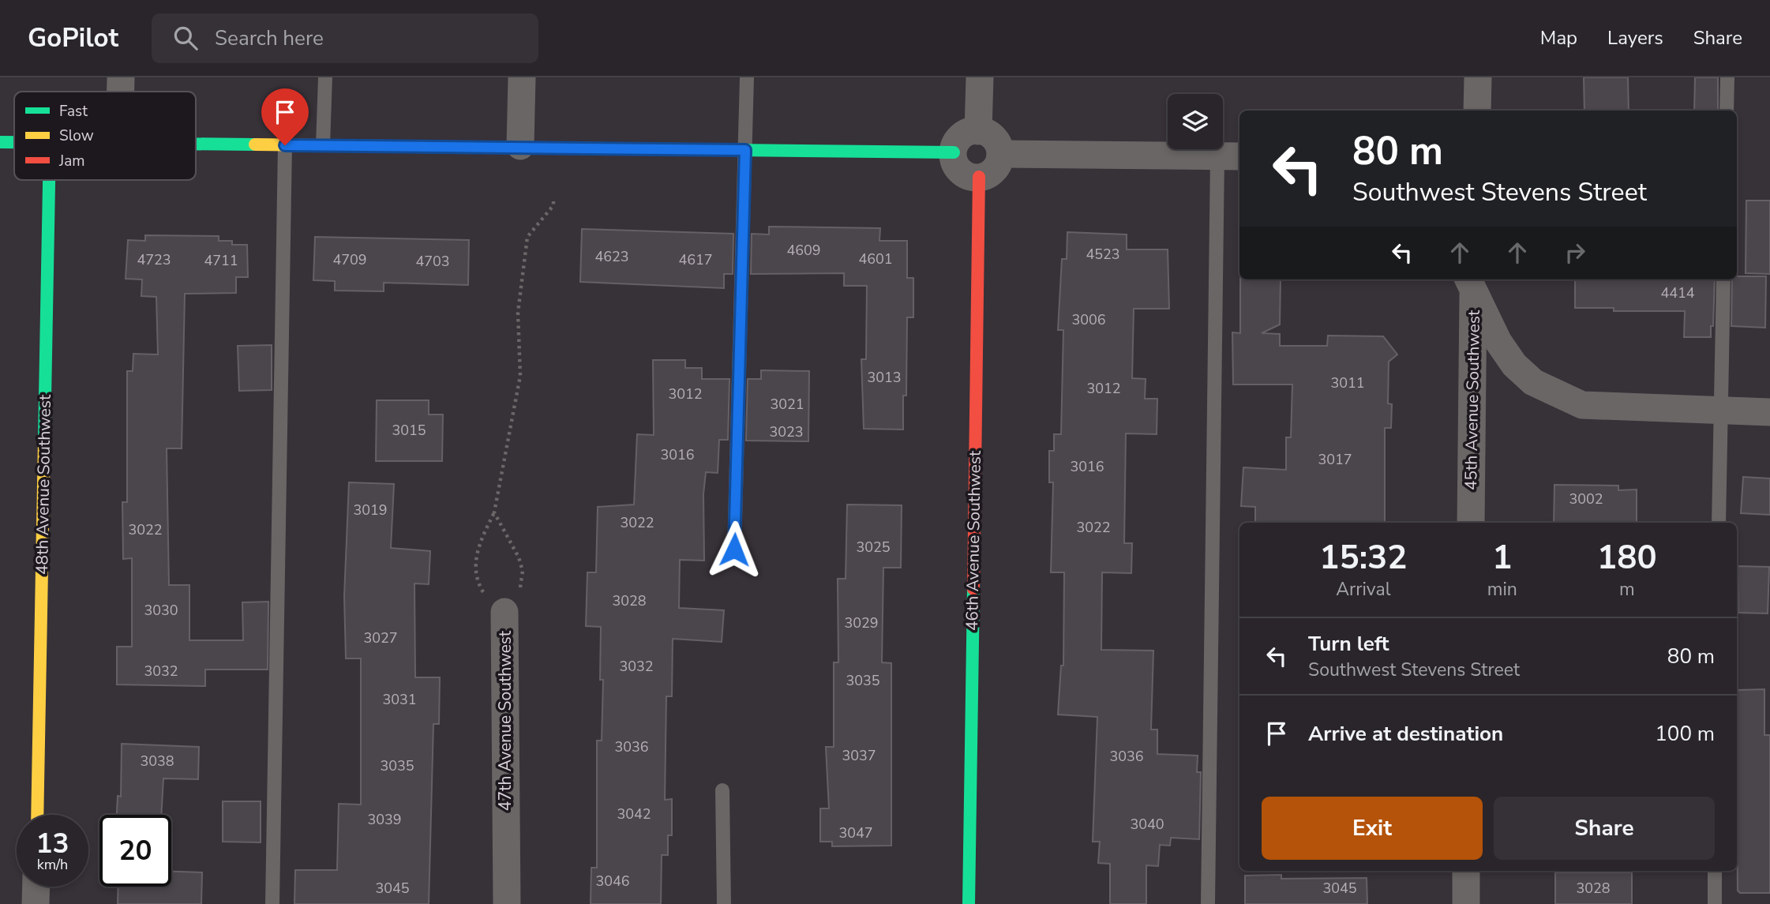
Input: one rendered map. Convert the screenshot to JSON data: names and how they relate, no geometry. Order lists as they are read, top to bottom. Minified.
{"streets":{"street":["45th Avenue Southwest","48th Avenue Southwest","46th Avenue Southwest","47th Avenue Southwest"]},"house_numbers":["4609","4523","4623","4601","4723","4709","4617","4711","4703","4414","3006","3013","3011","3012","3012","3021","3015","3023","3016","3017","3016","3002","3019","3022","3022","3022","3025","3028","3030","3029","3027","3032","3032","3035","3031","3036","3037","3036","3038","3035","3042","3039","3040","3047","3046","3045","3045","3028"],"legend":["Fast","Slow","Jam"],"page":{"header":"GoPilot","search":"Search here","nav":["Map","Layers","Share"],"turn":["80 m","Southwest Stevens Street"],"eta":["15:32","Arrival","1","min","180","m"],"list":[{"name":"Turn left","note":"Southwest Stevens Street","value":"80 m"},{"name":"Arrive at destination","value":"100 m"}],"buttons":["Exit","Share"],"speed":"13 km/h","limit":"20"}}
